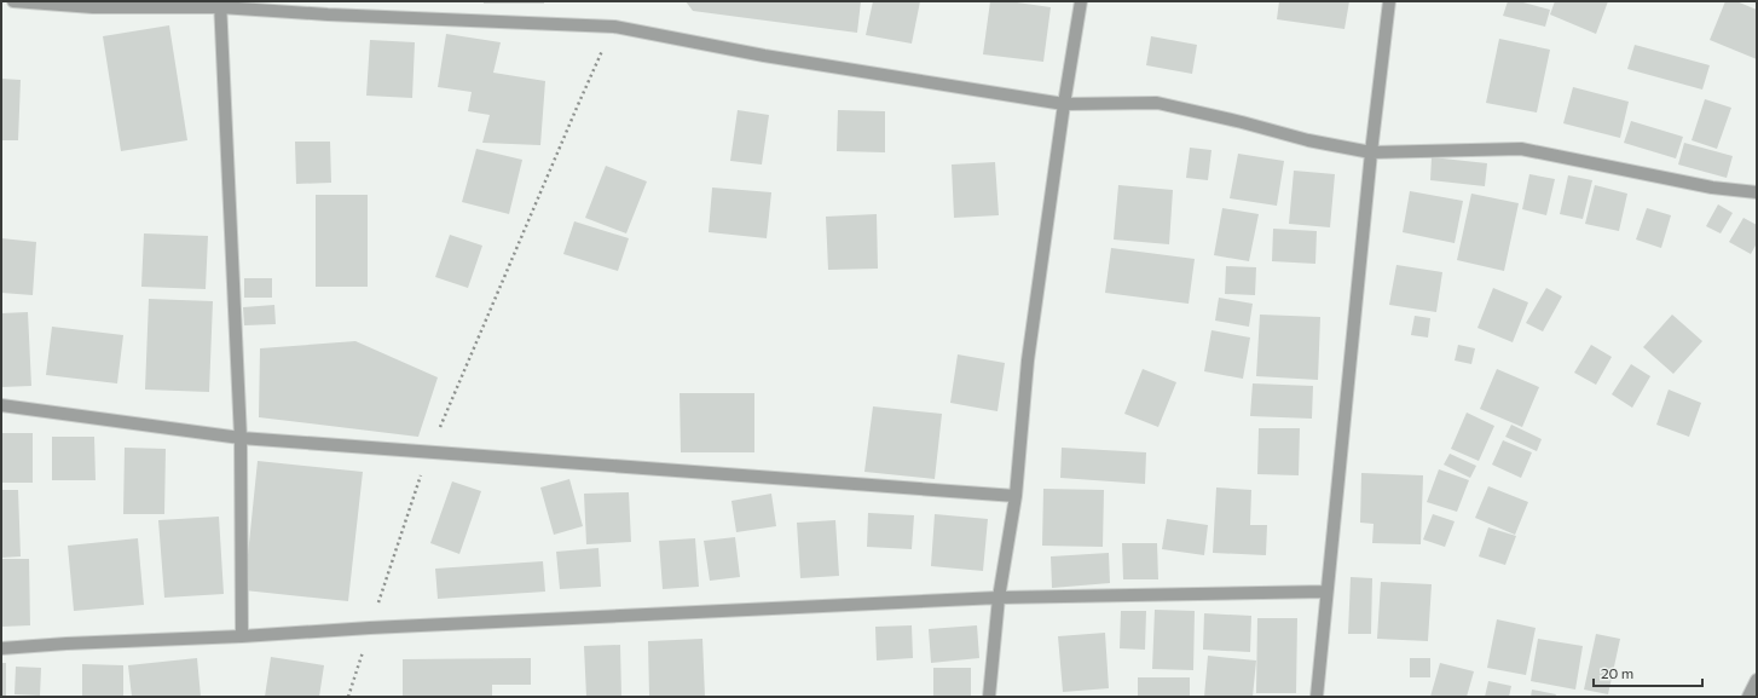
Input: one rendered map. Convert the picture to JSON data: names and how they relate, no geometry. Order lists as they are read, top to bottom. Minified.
{"scale_bar":"20 m"}
